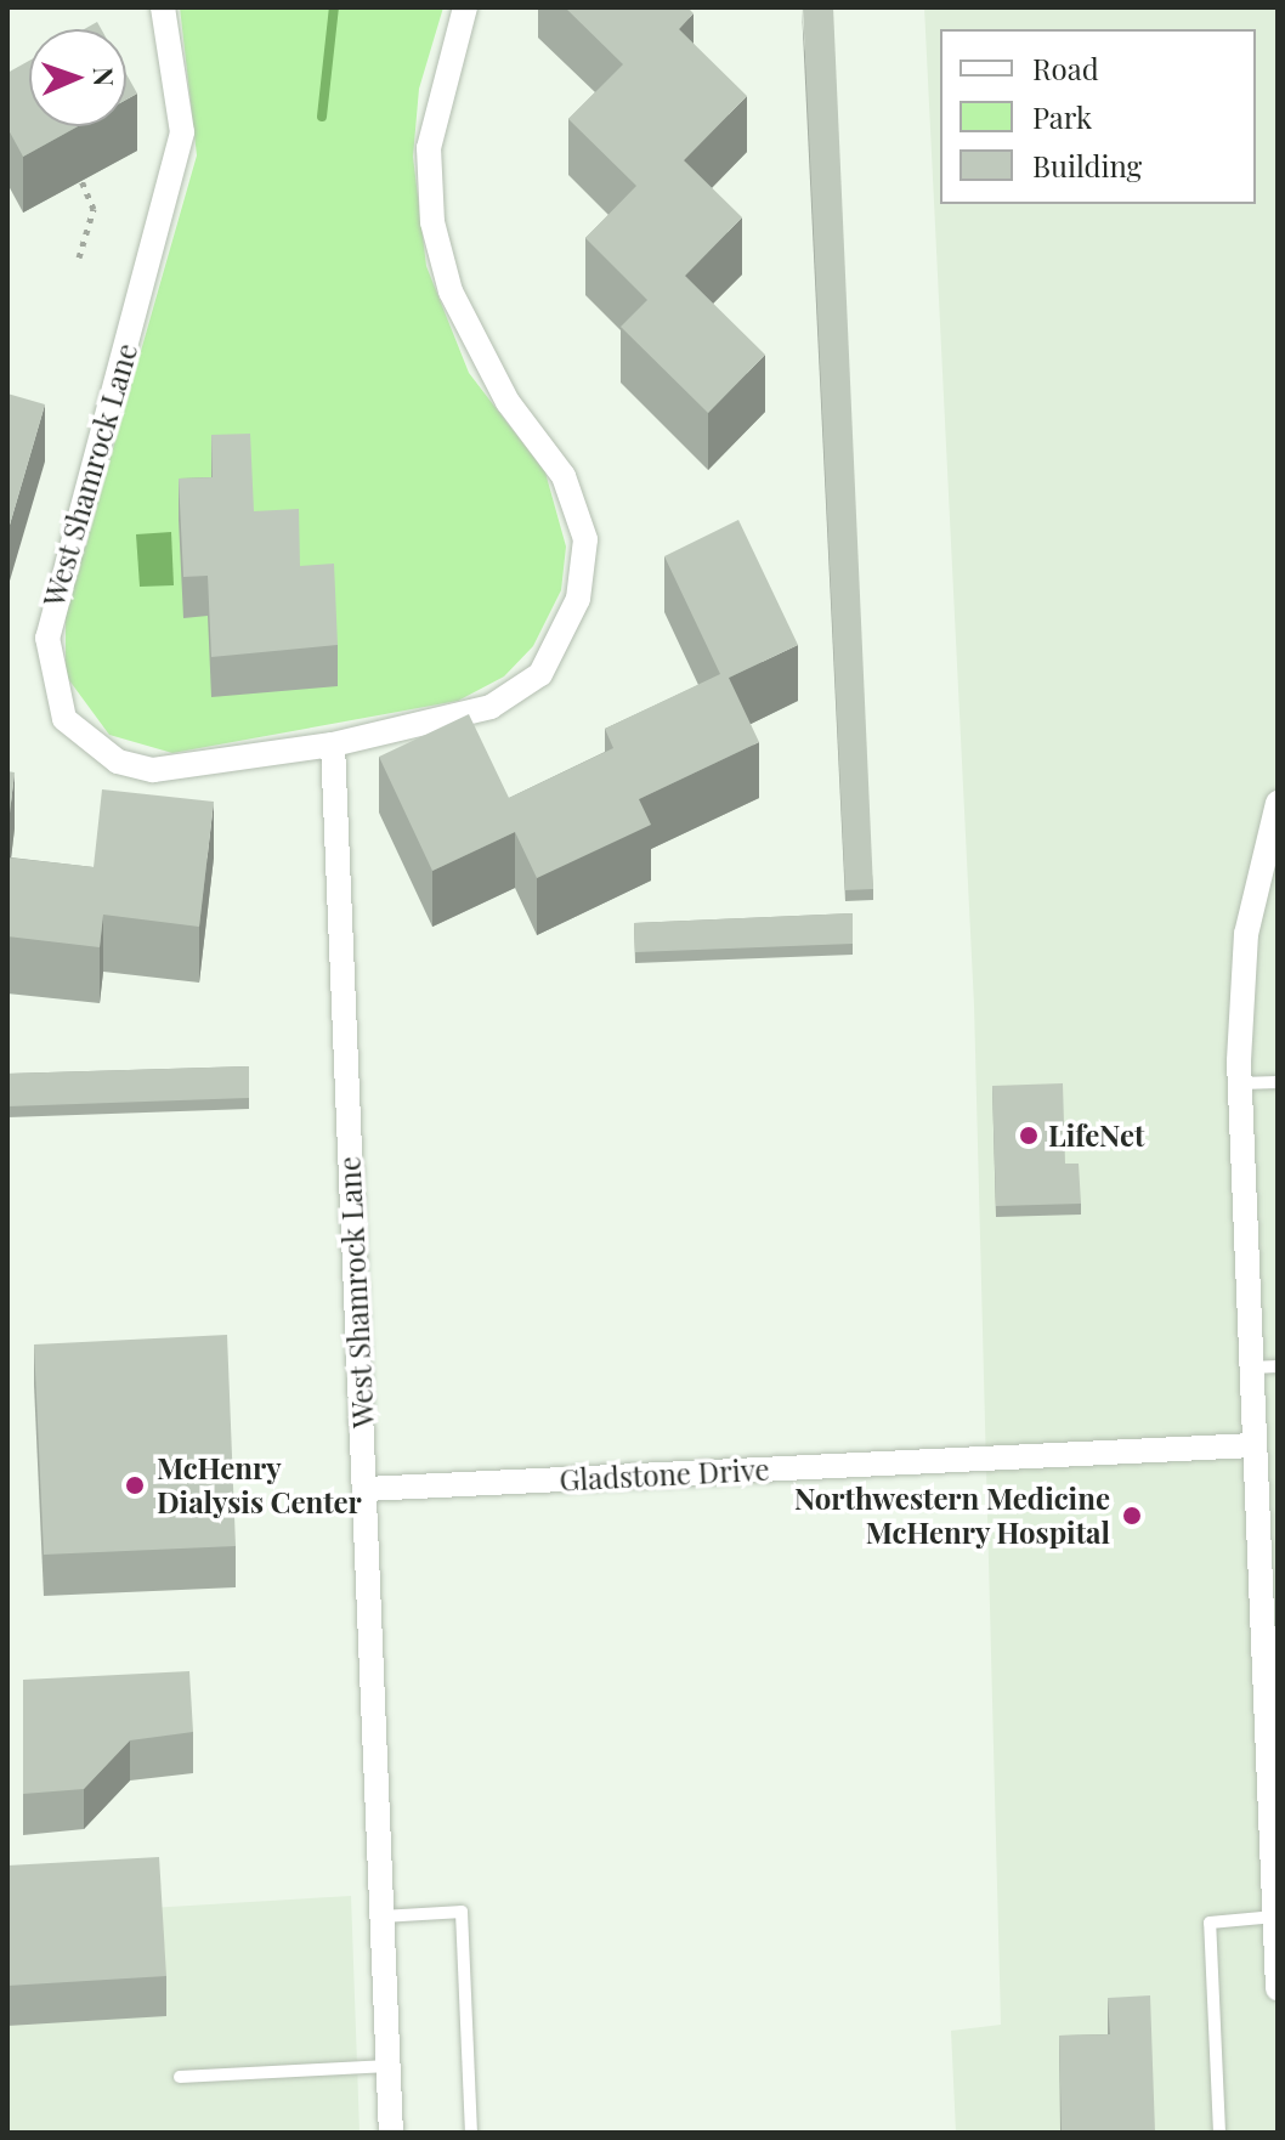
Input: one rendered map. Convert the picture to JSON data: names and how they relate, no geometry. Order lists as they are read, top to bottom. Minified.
{"streets":{"street":["West Shamrock Lane","Gladstone Drive"]},"crossings":[["West Shamrock Lane","Gladstone Drive"]],"places":["LifeNet","McHenry Dialysis Center","Northwestern Medicine McHenry Hospital"],"legend":["Road","Park","Building"],"north":"right"}
